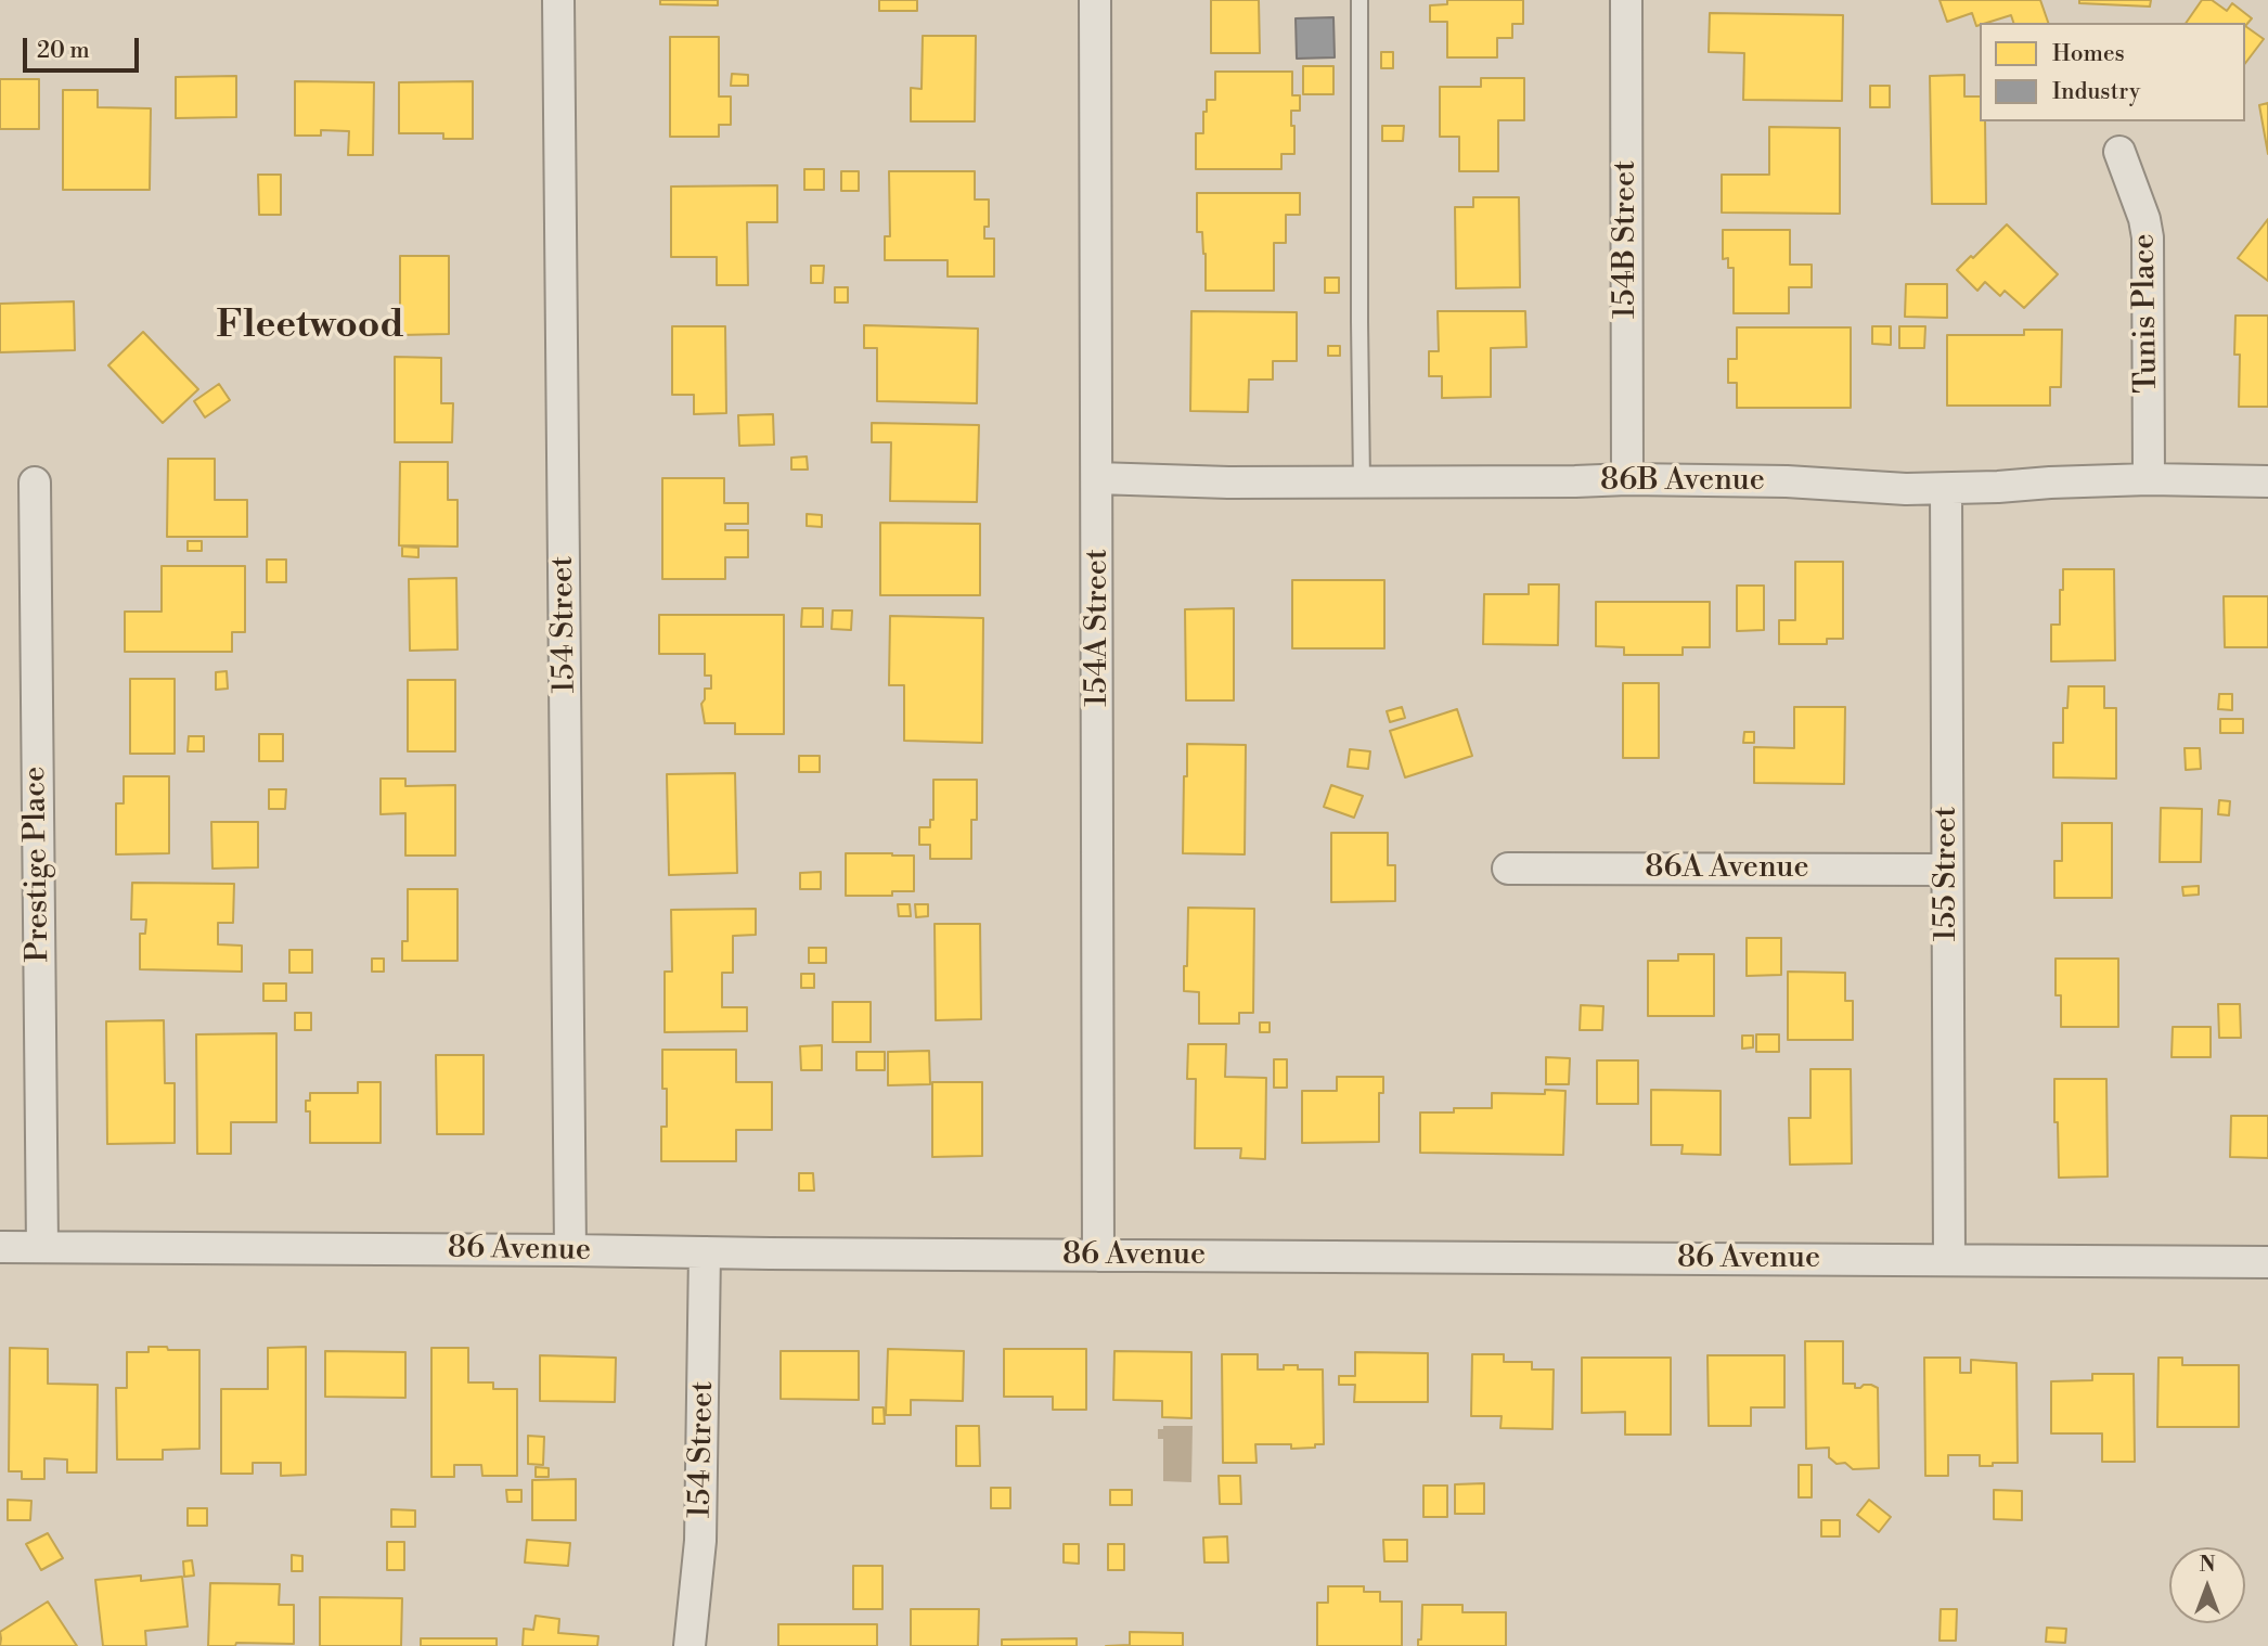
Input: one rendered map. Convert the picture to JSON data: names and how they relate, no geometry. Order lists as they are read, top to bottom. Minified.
{"streets":{"street":["154B Street","Tunis Place","86B Avenue","154 Street","154A Street","Prestige Place","86A Avenue","155 Street","86 Avenue"]},"crossings":[["154B Street","86B Avenue"],["Tunis Place","86B Avenue"],["86B Avenue","154A Street"],["86B Avenue","155 Street"],["154 Street","86 Avenue"],["154A Street","86 Avenue"],["Prestige Place","86 Avenue"],["86A Avenue","155 Street"],["155 Street","86 Avenue"]],"districts":["Fleetwood"],"legend":["Homes","Industry"],"scale_bar":"20 m","north":"top"}
